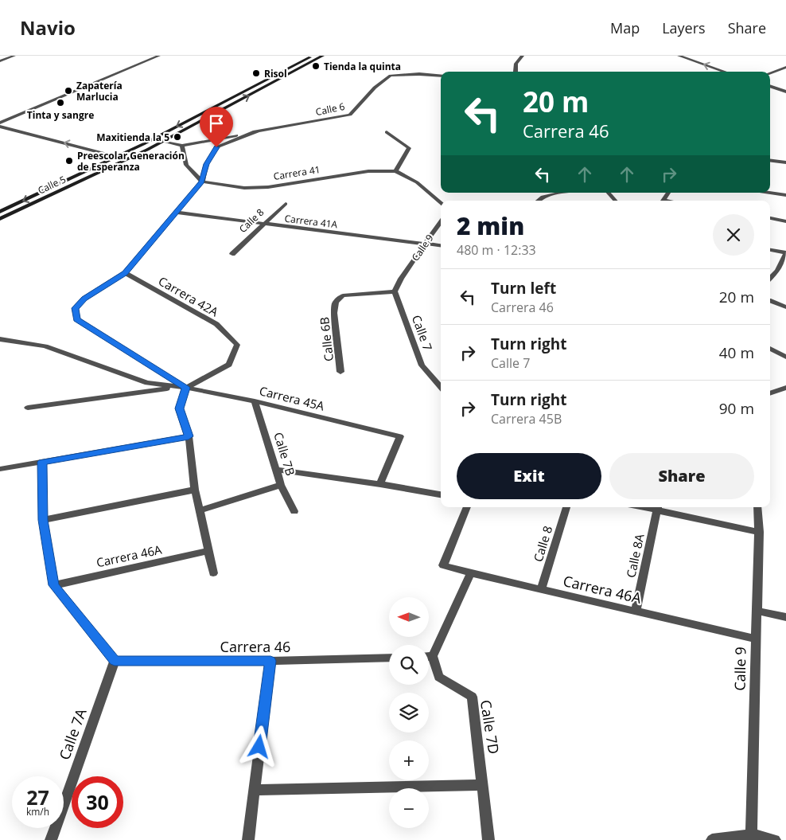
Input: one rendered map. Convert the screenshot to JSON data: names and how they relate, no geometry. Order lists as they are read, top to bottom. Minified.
{"streets":{"main road":["Calle 5"],"street":["Calle 6","Carrera 41","Calle 8","Carrera 41A","Calle 9","Carrera 42A","Calle 7","Calle 6B","Carrera 45A","Calle 7B","Carrera 46A","Calle 8A","Carrera 46","Calle 7D","Calle 7A"]},"crossings":[["Calle 6","Carrera 41"],["Calle 6","Calle 5"],["Calle 8","Carrera 41A"],["Calle 8","Carrera 46A"],["Carrera 41A","Calle 9"],["Calle 9","Calle 7"],["Calle 9","Calle 6B"],["Calle 9","Carrera 46A"],["Carrera 42A","Carrera 45A"],["Calle 7","Calle 6B"],["Carrera 45A","Calle 7B"],["Carrera 46A","Calle 8A"],["Carrera 46","Calle 7A"]],"places":["Tienda la quinta","Risol","Zapatería Marlucia","Tinta y sangre","Maxitienda la 5","Preescolar Generación de Esperanza"],"north":"left","page":{"header":"Navio","nav":["Map","Layers","Share"],"turn":["20 m","Carrera 46"],"heading":["2 min","480 m · 12:33"],"list":[{"name":"Turn left","note":"Carrera 46","value":"20 m"},{"name":"Turn right","note":"Calle 7","value":"40 m"},{"name":"Turn right","note":"Carrera 45B","value":"90 m"}],"buttons":["Exit","Share"],"map_buttons":["+","−"],"speed":"27 km/h","limit":"30"}}
